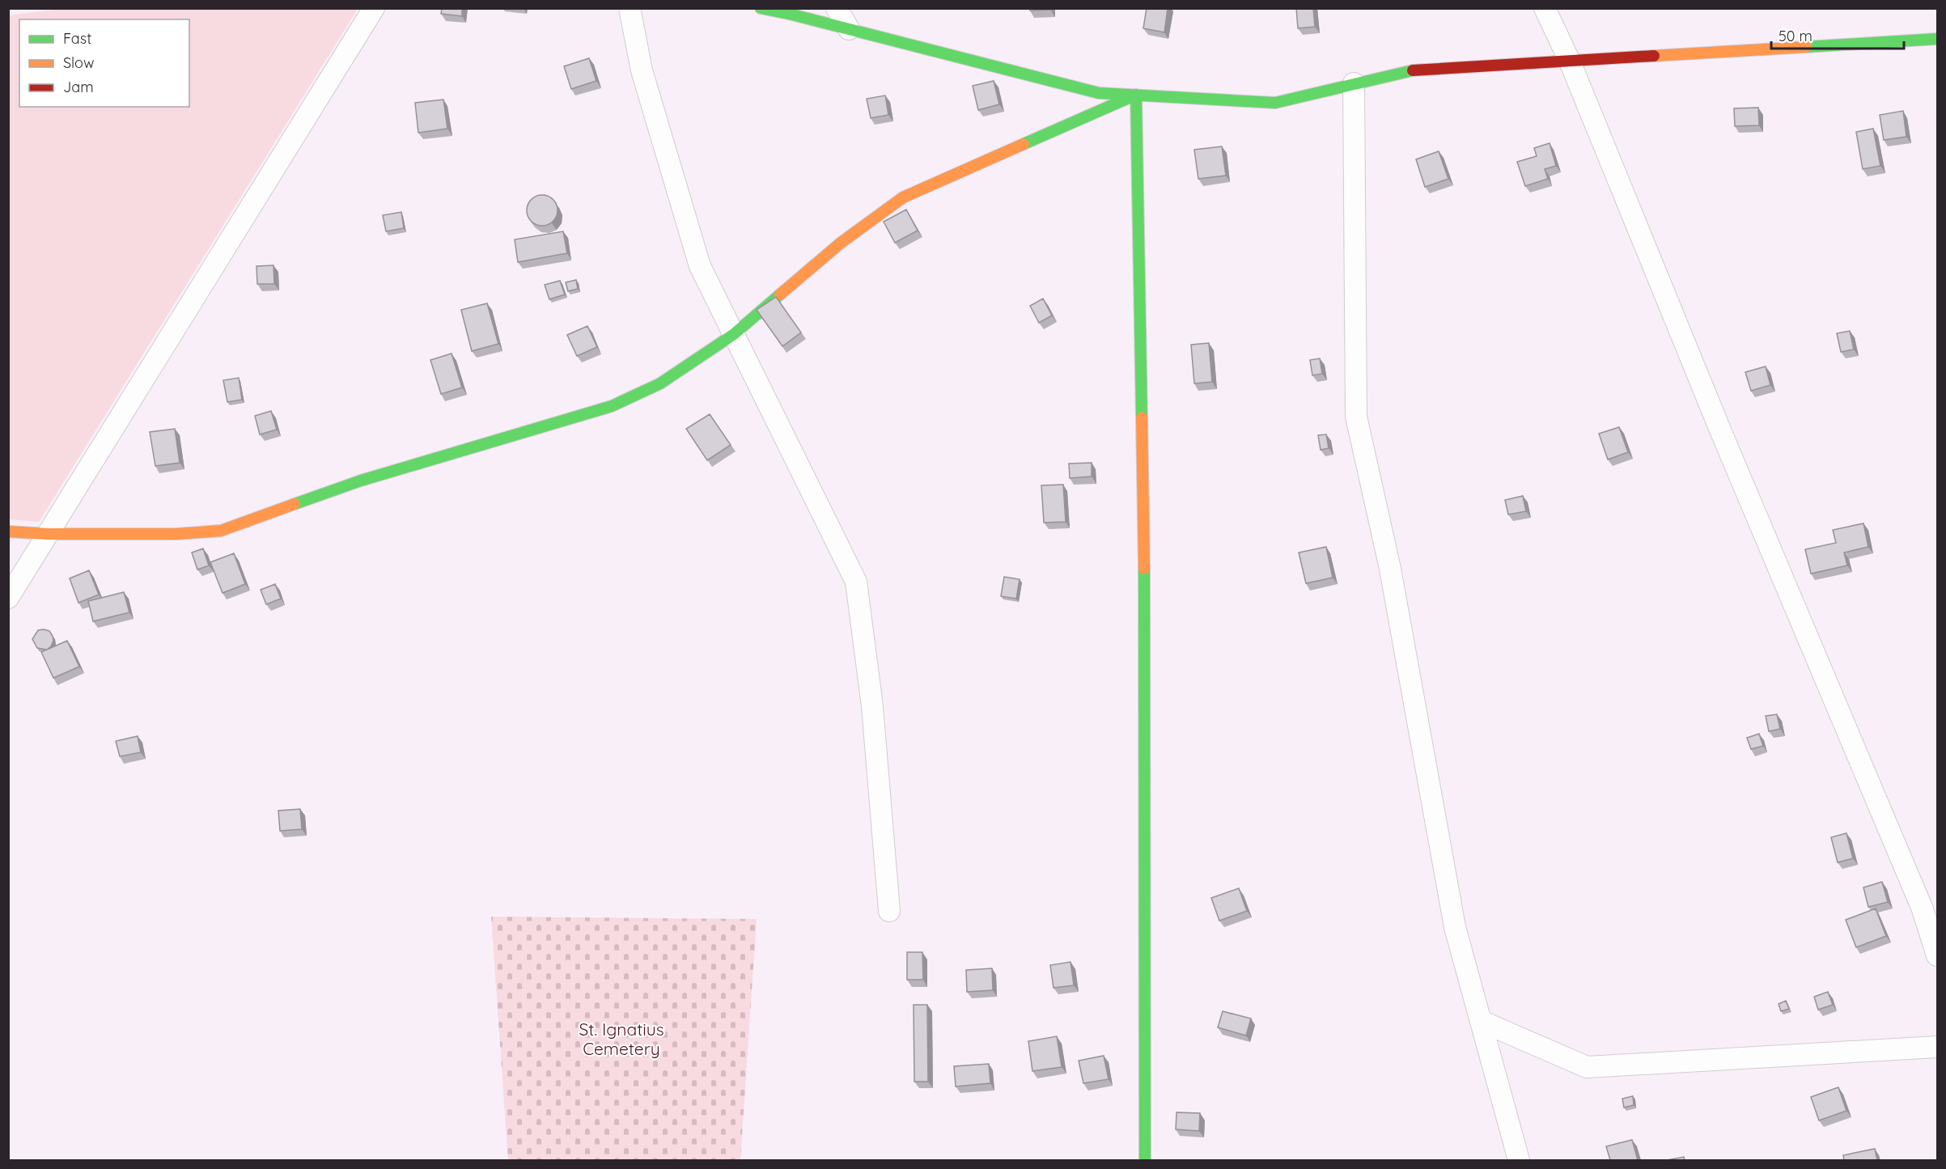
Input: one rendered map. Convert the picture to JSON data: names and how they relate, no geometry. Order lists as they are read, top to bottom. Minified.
{"parks":["St. Ignatius Cemetery"],"legend":["Fast","Slow","Jam"],"scale_bar":"50 m"}
